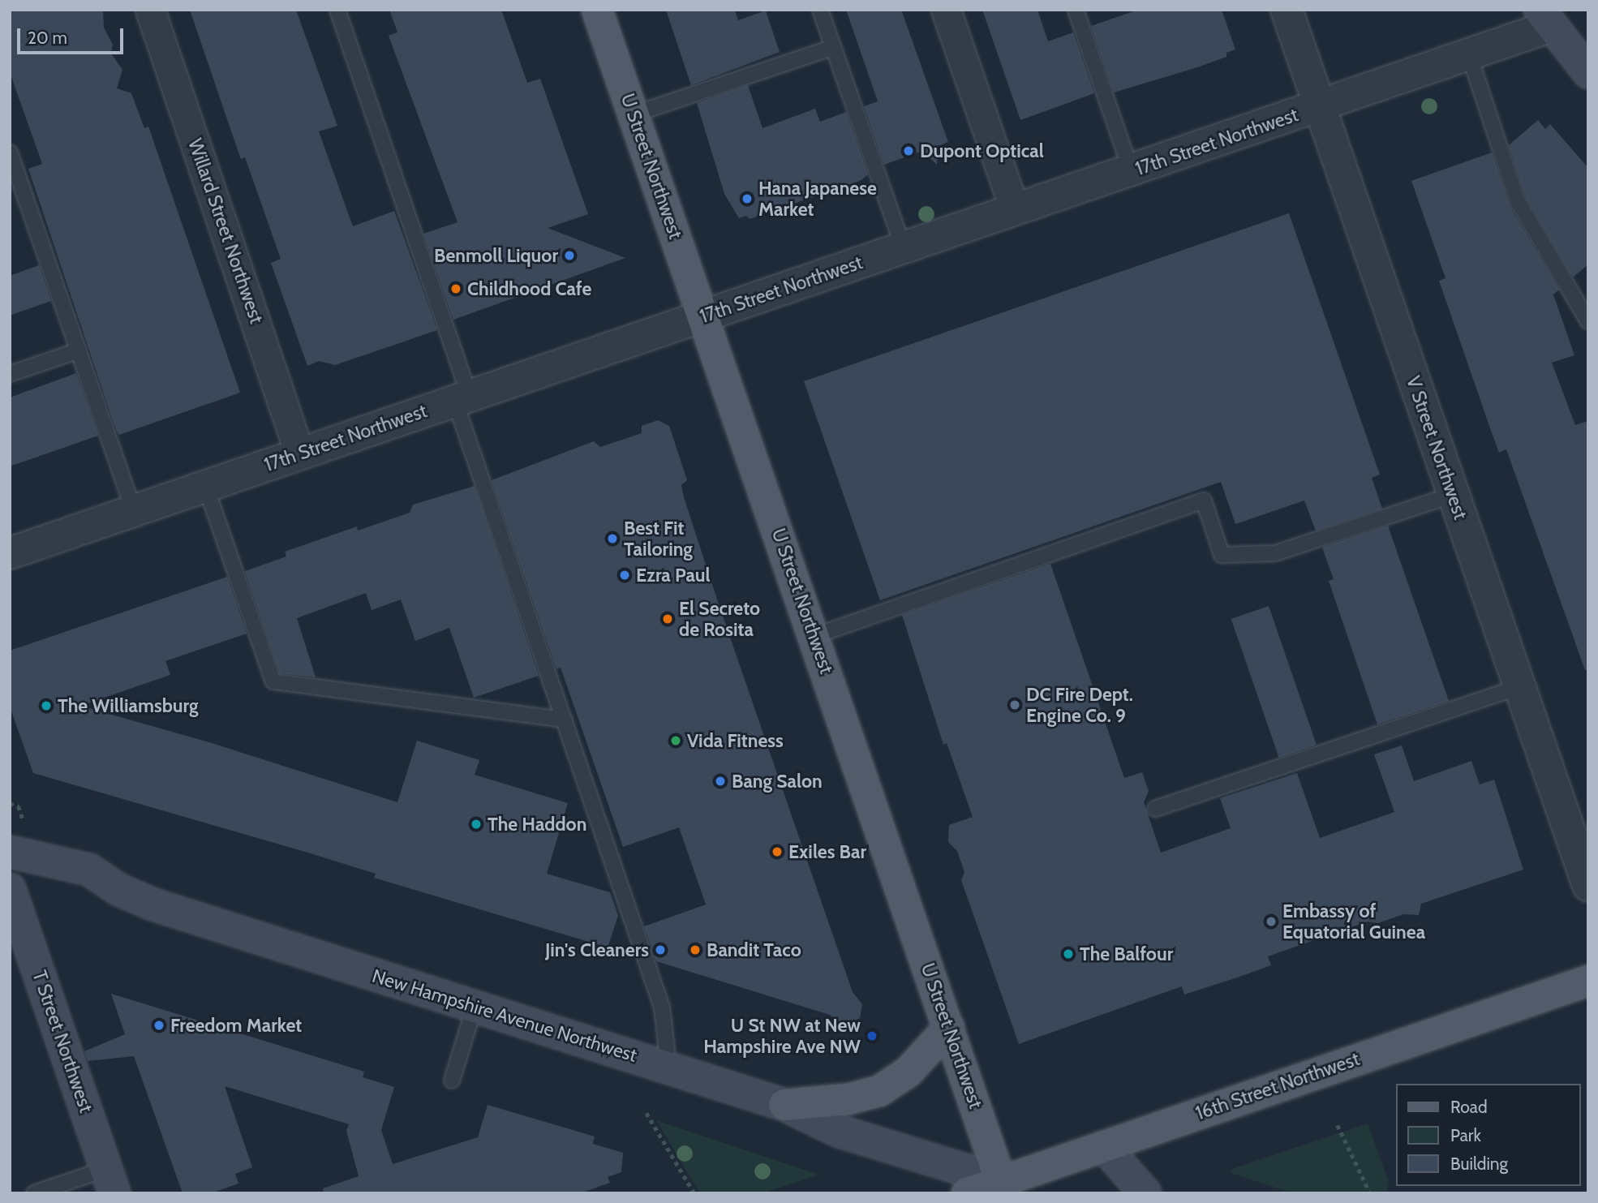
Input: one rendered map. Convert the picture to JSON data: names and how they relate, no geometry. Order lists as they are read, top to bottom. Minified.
{"streets":{"main road":["U Street Northwest","New Hampshire Avenue Northwest","T Street Northwest","16th Street Northwest"],"street":["17th Street Northwest","Willard Street Northwest","V Street Northwest"]},"crossings":[["17th Street Northwest","U Street Northwest"],["17th Street Northwest","Willard Street Northwest"],["17th Street Northwest","V Street Northwest"],["U Street Northwest","New Hampshire Avenue Northwest"],["U Street Northwest","16th Street Northwest"],["New Hampshire Avenue Northwest","16th Street Northwest"]],"places":["Dupont Optical","Hana Japanese Market","Benmoll Liquor","Childhood Cafe","Best Fit Tailoring","Ezra Paul","El Secreto de Rosita","DC Fire Dept. Engine Co. 9","The Williamsburg","Vida Fitness","Bang Salon","The Haddon","Exiles Bar","Embassy of Equatorial Guinea","Jin's Cleaners","Bandit Taco","The Balfour","Freedom Market","U St NW at New Hampshire Ave NW"],"legend":["Road","Park","Building"],"scale_bar":"20 m"}
